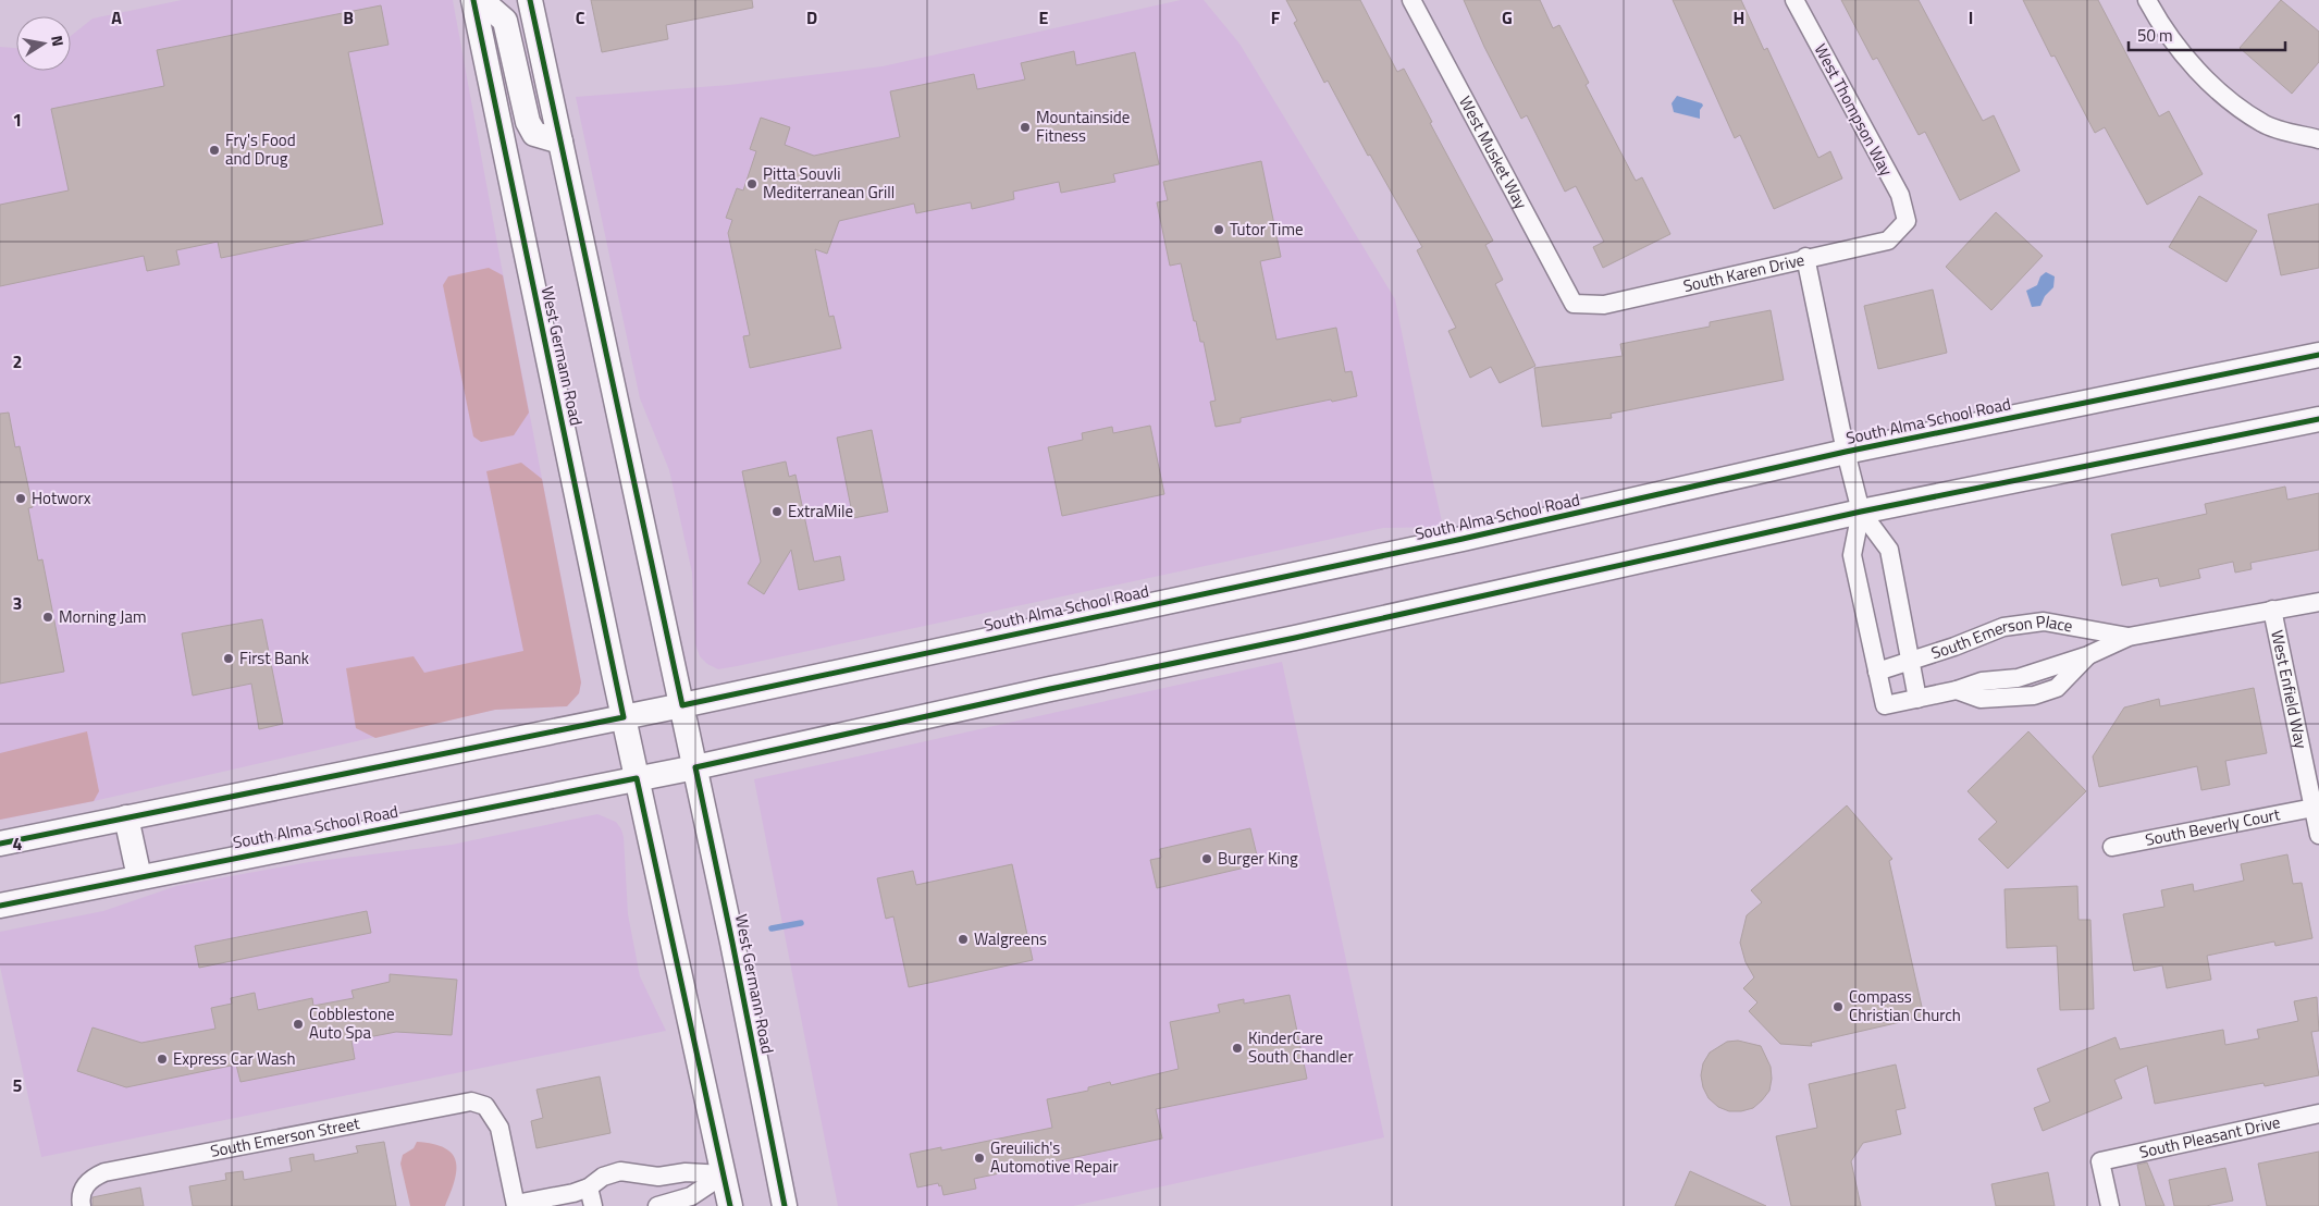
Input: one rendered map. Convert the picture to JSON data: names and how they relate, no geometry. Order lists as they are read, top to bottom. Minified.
{"streets":{"main road":["West Germann Road","South Alma School Road"],"street":["West Thompson Way","West Musket Way","South Karen Drive","South Emerson Place","West Enfield Way","South Beverly Court","South Emerson Street","South Pleasant Drive"]},"crossings":[["West Thompson Way","South Karen Drive"],["West Musket Way","South Karen Drive"],["West Germann Road","South Alma School Road"],["South Emerson Place","West Enfield Way"],["West Enfield Way","South Beverly Court"]],"places":["Mountainside Fitness","Fry's Food and Drug","Pitta Souvli Mediterranean Grill","Tutor Time","Hotworx","ExtraMile","Morning Jam","First Bank","Burger King","Walgreens","Compass Christian Church","Cobblestone Auto Spa","KinderCare South Chandler","Express Car Wash","Greuilich's Automotive Repair"],"scale_bar":"50 m","north":"right","grid":{"columns":["A","B","C","D","E","F","G","H","I"],"rows":["1","2","3","4","5"]}}
